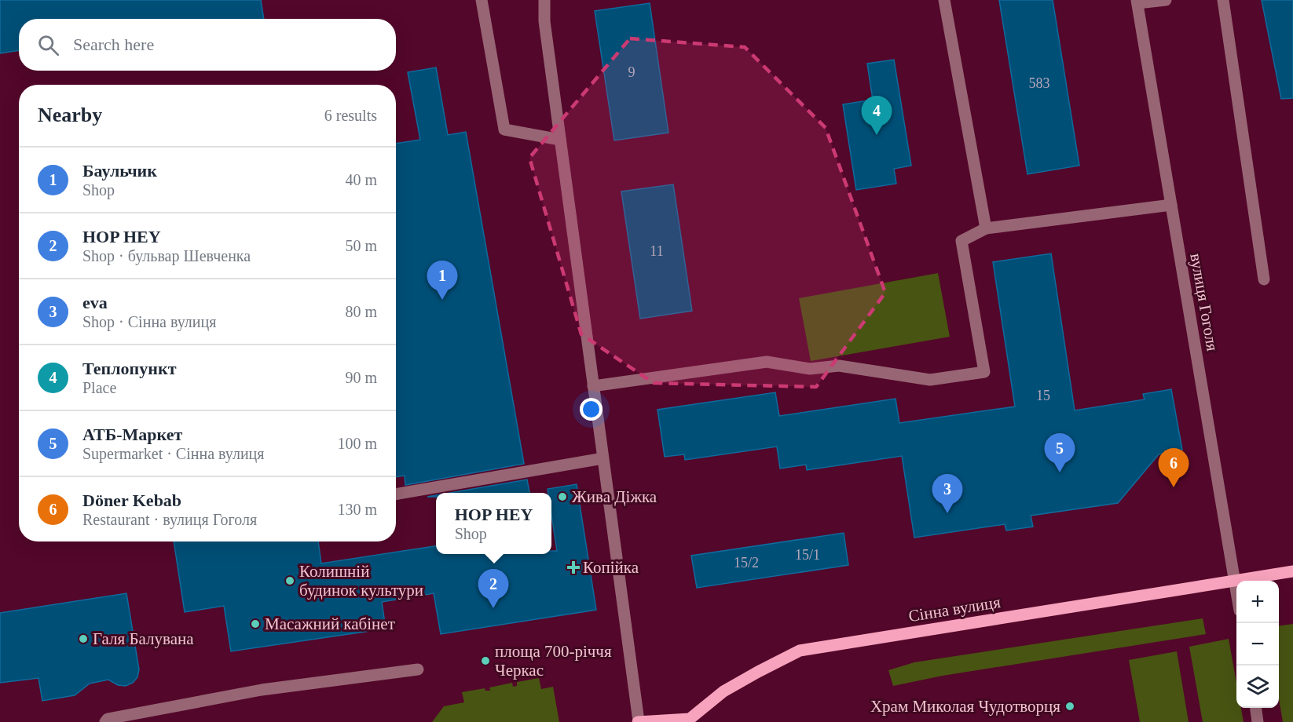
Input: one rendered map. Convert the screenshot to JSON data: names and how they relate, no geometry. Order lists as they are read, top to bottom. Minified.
{"streets":{"main road":["Сінна вулиця"],"street":["вулиця Гоголя"]},"crossings":[["вулиця Гоголя","Сінна вулиця"]],"places":{"other":["Жива Діжка","Колишній будинок культури","Масажний кабінет","Галя Балувана","площа 700-річчя Черкас","Храм Миколая Чудотворця"],"health":["Копійка"]},"house_numbers":["9","583","11","15","15/1","15/2"],"page":{"search":"Search here","heading":["Nearby","6 results"],"pins":["4","1","5","6","3","2"],"list":[{"mark":"1","name":"Баульчик","note":"Shop","value":"40 m"},{"mark":"2","name":"HOP HEY","note":"Shop · бульвар Шевченка","value":"50 m"},{"mark":"3","name":"eva","note":"Shop · Сінна вулиця","value":"80 m"},{"mark":"4","name":"Теплопункт","note":"Place","value":"90 m"},{"mark":"5","name":"АТБ-Маркет","note":"Supermarket · Сінна вулиця","value":"100 m"},{"mark":"6","name":"Döner Kebab","note":"Restaurant · вулиця Гоголя","value":"130 m"}],"popup":["HOP HEY","Shop"],"map_buttons":["+","−"]}}
